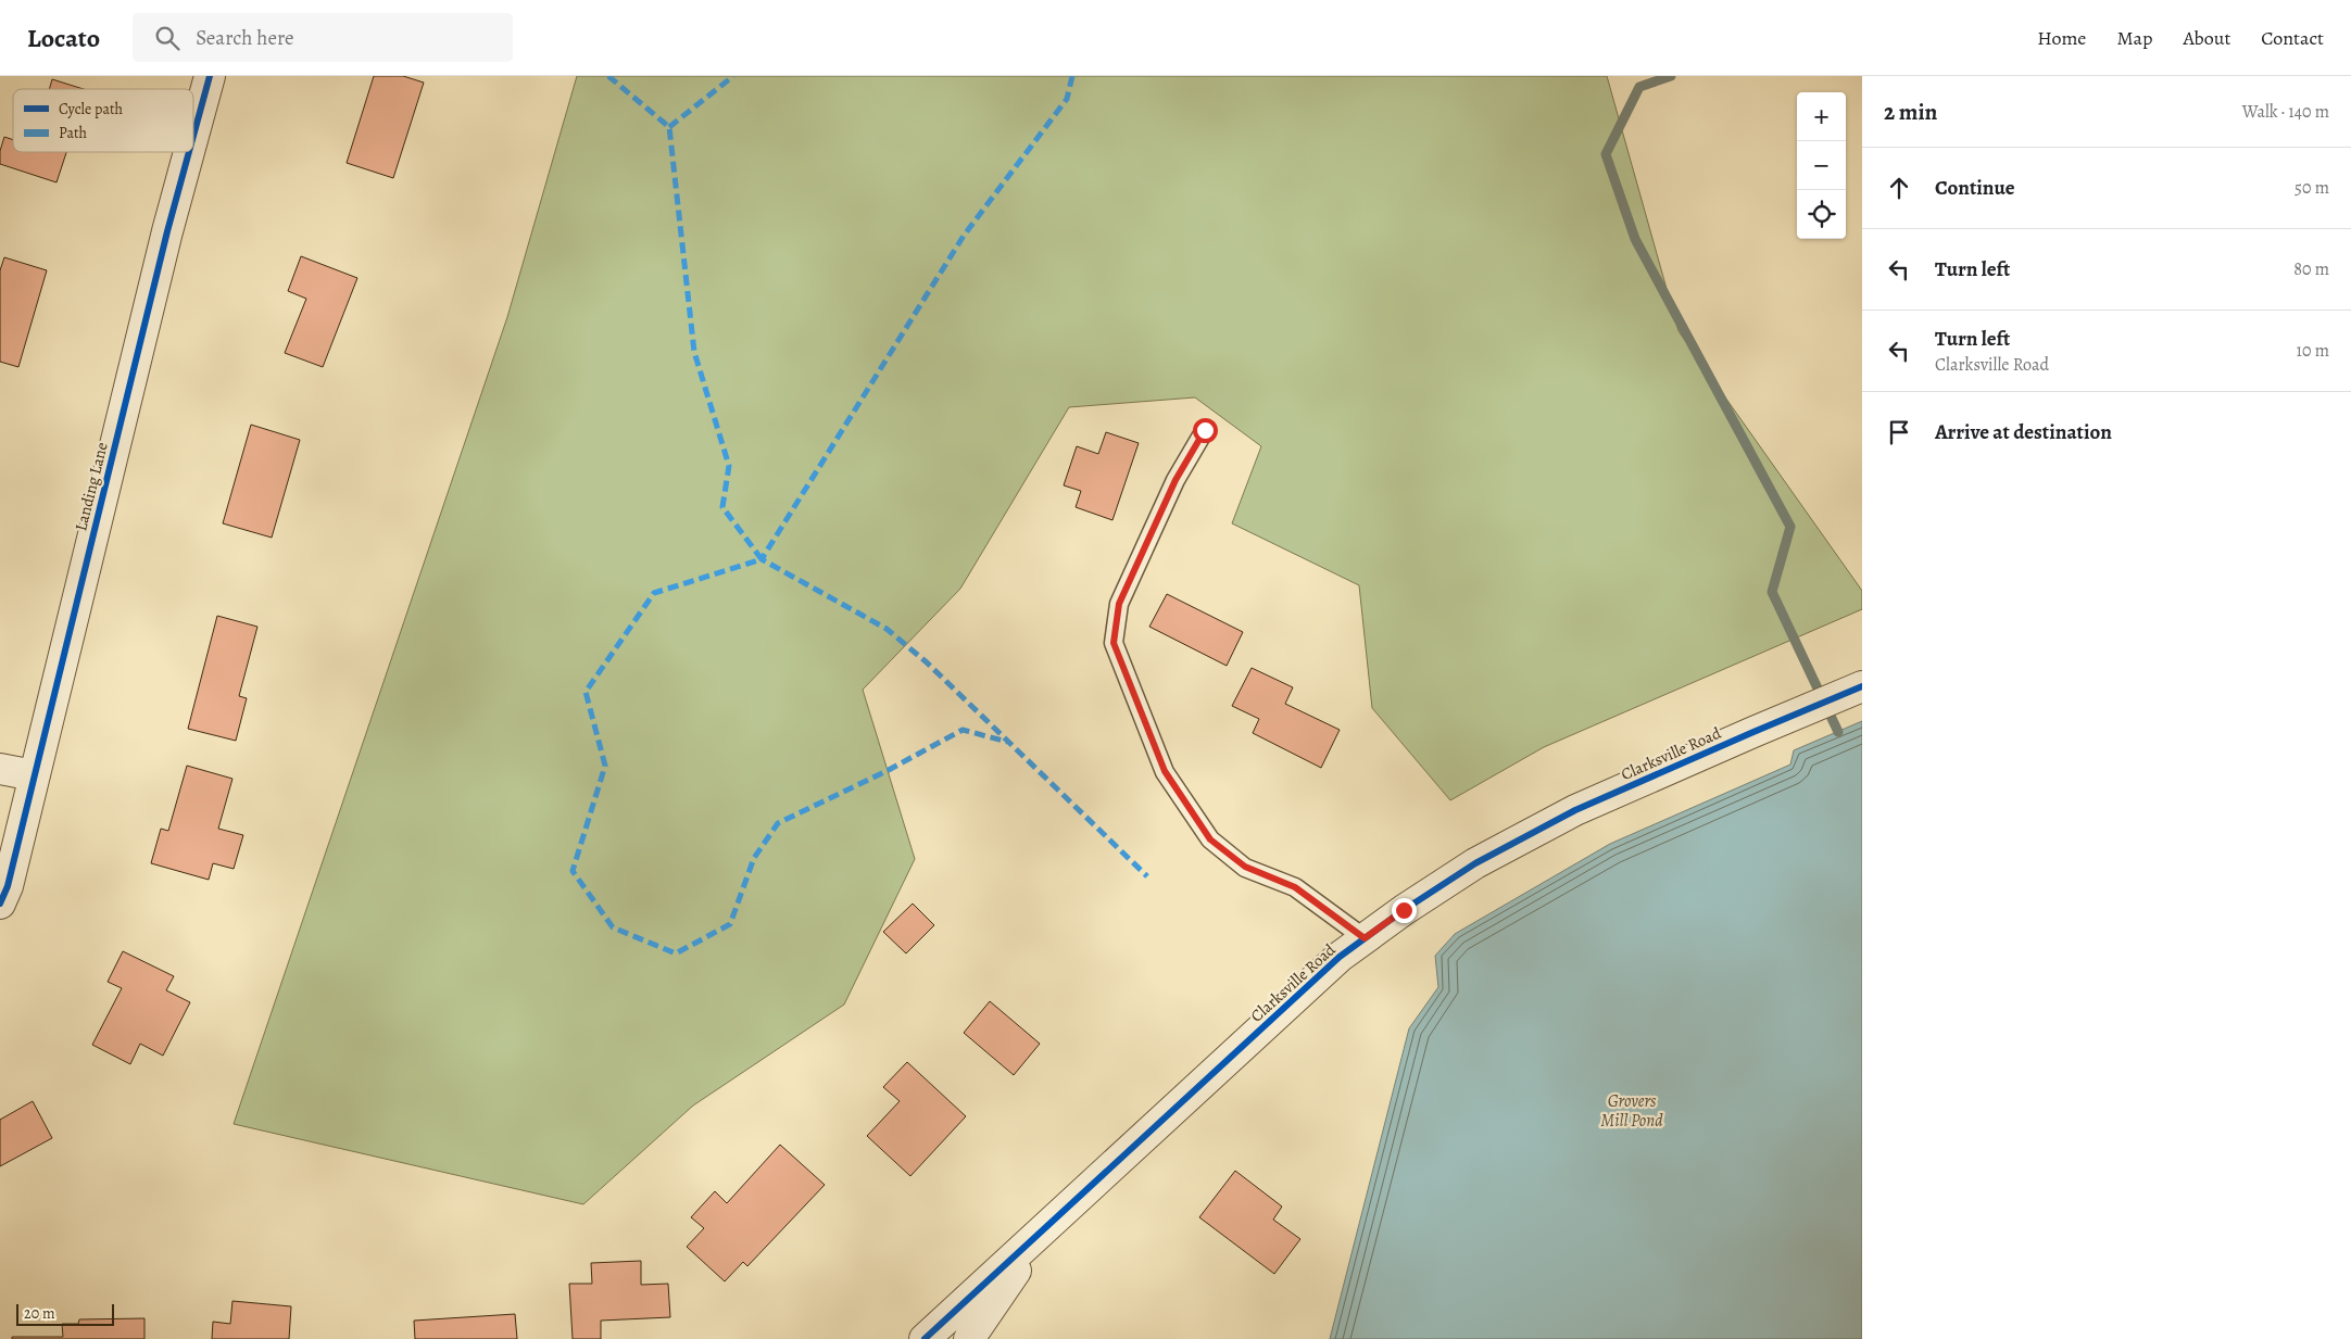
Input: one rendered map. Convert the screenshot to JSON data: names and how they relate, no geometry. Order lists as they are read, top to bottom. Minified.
{"streets":{"street":["Landing Lane","Clarksville Road"]},"water":["Grovers Mill Pond"],"legend":["Cycle path","Path"],"scale_bar":"20 m","page":{"header":"Locato","search":"Search here","nav":["Home","Map","About","Contact"],"heading":["2 min","Walk · 140 m"],"map_buttons":["+","−"],"list":[["Continue","50 m"],["Turn left","80 m"],["Turn left","Clarksville Road","10 m"],"Arrive at destination"],"scale":"20 m"}}
